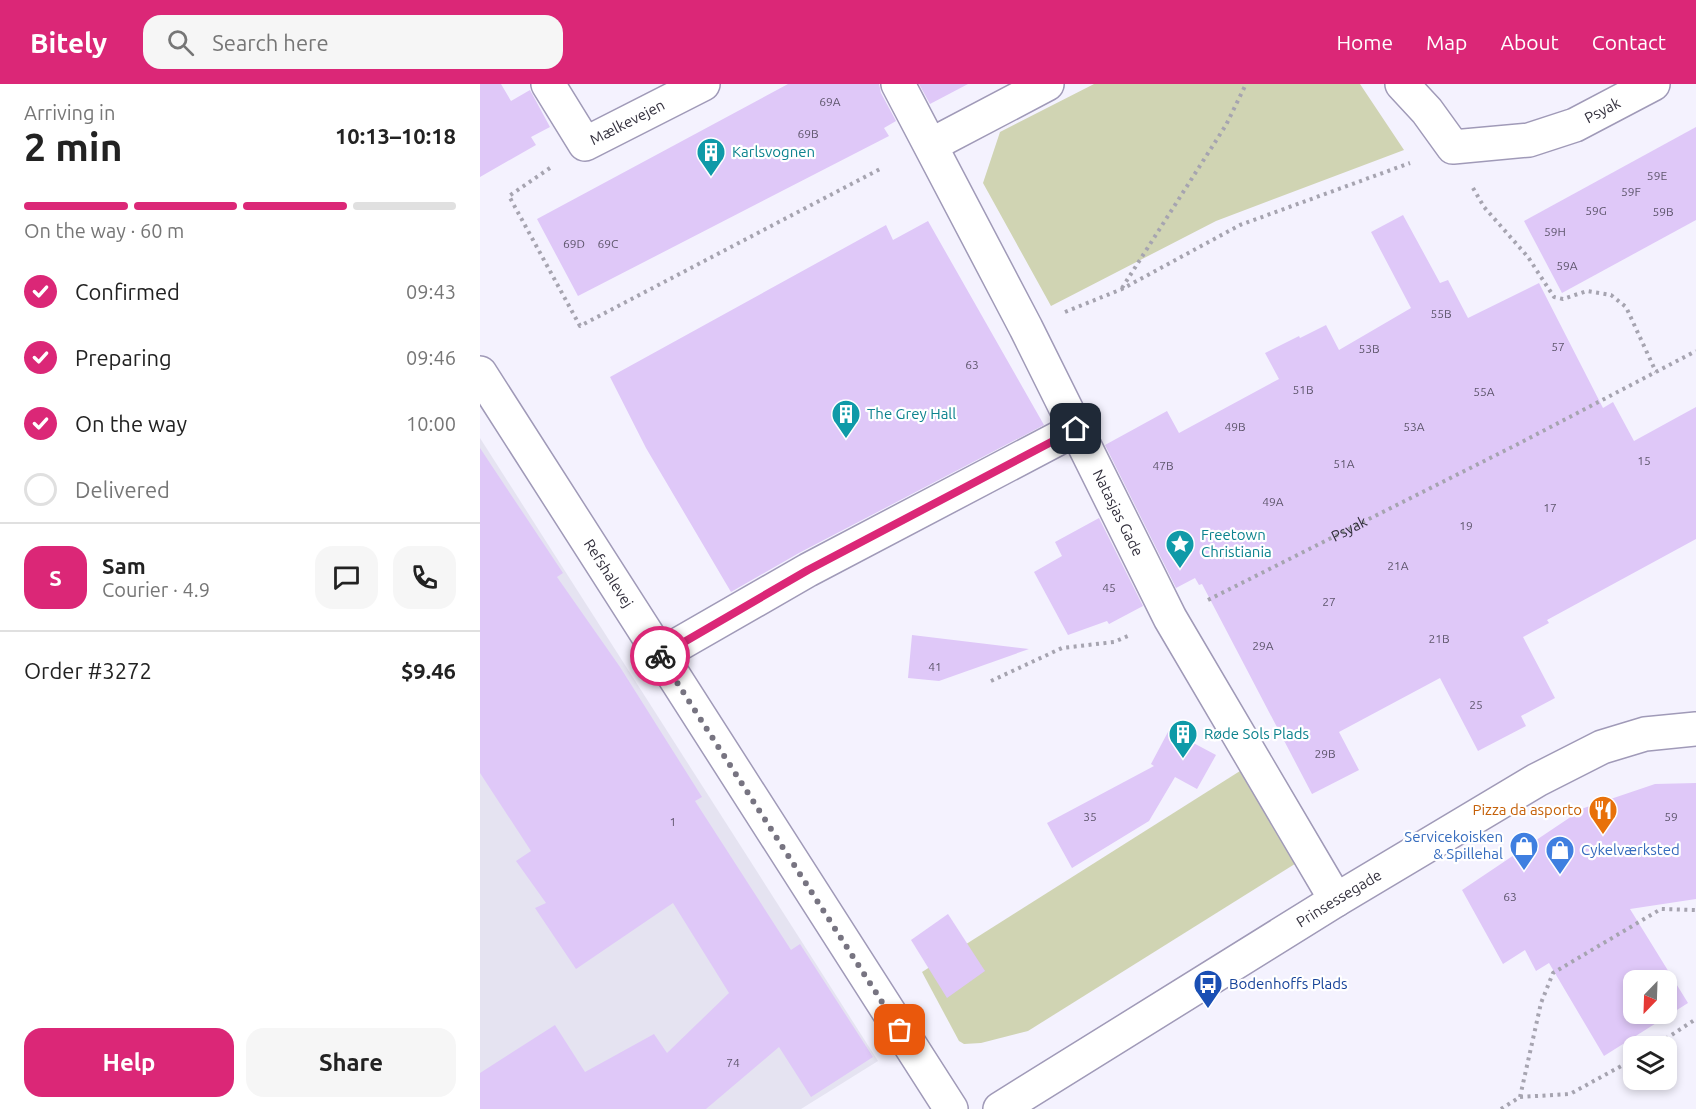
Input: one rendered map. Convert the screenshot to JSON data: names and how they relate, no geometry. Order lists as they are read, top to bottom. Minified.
{"streets":{"street":["Psyak","Mælkevejen","Natasjas Gade","Refshalevej","Prinsessegade"]},"crossings":[["Psyak","Natasjas Gade"],["Natasjas Gade","Prinsessegade"]],"places":{"building":["Karlsvognen","The Grey Hall","Røde Sols Plads"],"place":["Freetown Christiania"],"restaurant":["Pizza da asporto"],"shop":["Servicekoisken & Spillehal","Cykelværksted"],"bus stop":["Bodenhoffs Plads"]},"house_numbers":["69A","69B","59E","59F","59G","59B","59H","69D","69C","59A","55B","57","53B","63","51B","55A","49B","53A","15","51A","47B","49A","17","19","21A","45","27","21B","29A","41","25","29B","35","59","1","63","74"],"north":"bottom left","page":{"header":"Bitely","search":"Search here","nav":["Home","Map","About","Contact"],"heading":["2 min","Arriving in","10:13–10:18"],"panel":["Sam","Courier · 4.9","Order #3272","$9.46"],"bar":"On the way · 60 m","list":[["Confirmed","09:43"],["Preparing","09:46"],["On the way","10:00"],"Delivered"],"round":"S","buttons":["Help","Share"]}}
